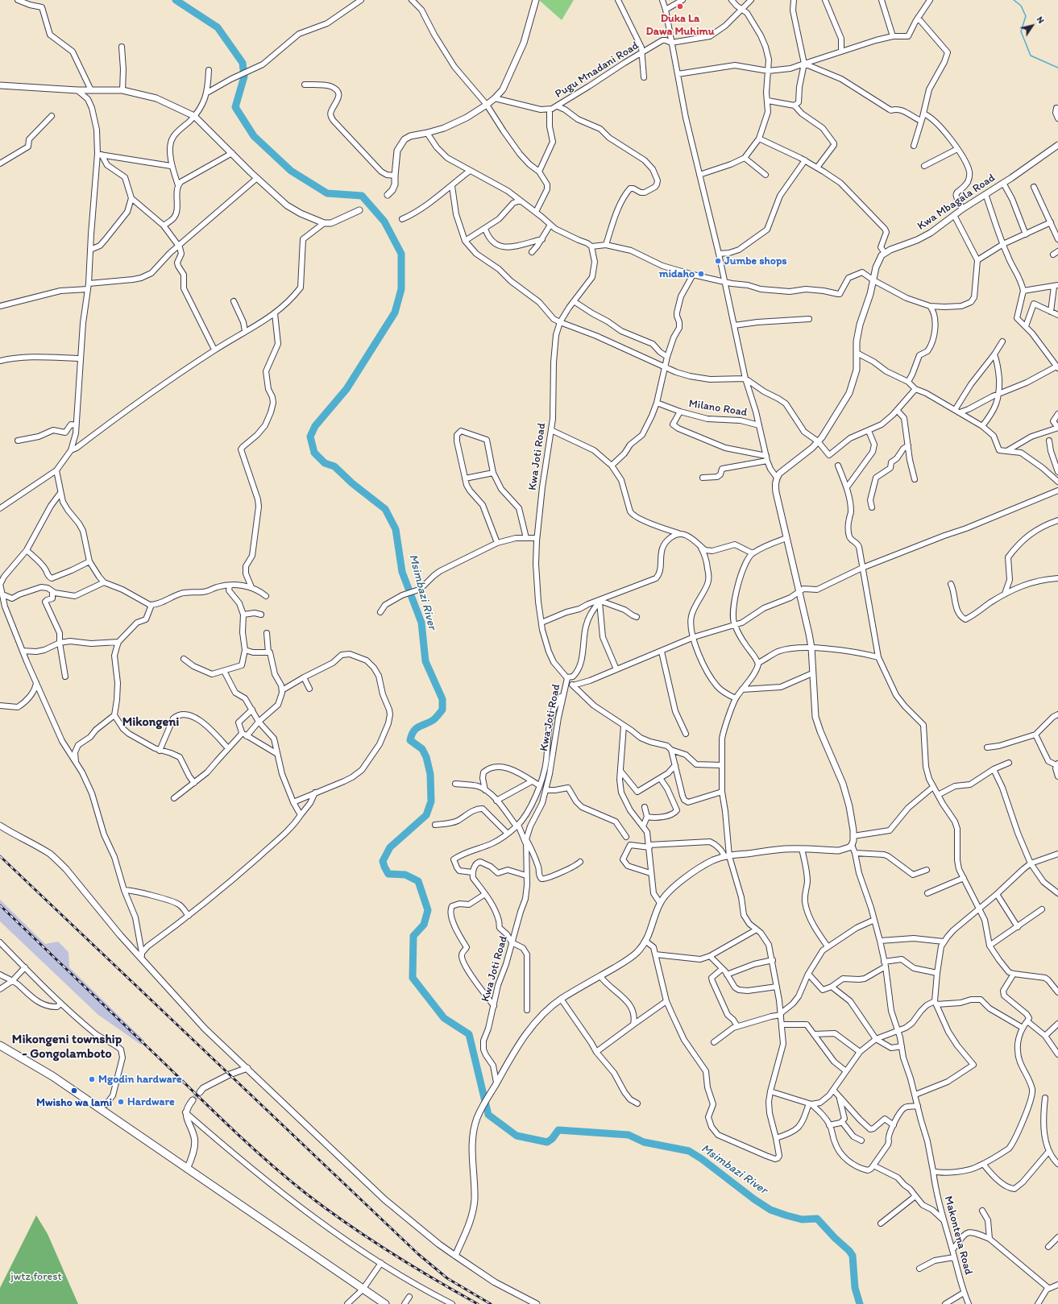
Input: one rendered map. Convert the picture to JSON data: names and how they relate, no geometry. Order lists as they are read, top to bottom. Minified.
{"streets":{"street":["Pugu Mnadani Road","Kwa Mbagala Road","Milano Road","Kwa Joti Road","Makontena Road"]},"districts":["Mikongeni","Mikongeni township - Gongolamboto"],"water":["Msimbazi River"],"parks":["jwtz forest"],"places":["Duka La Dawa Muhimu","Jumbe shops","midaho","Mgodin hardware","Mwisho wa lami","Hardware"],"north":"top right"}
